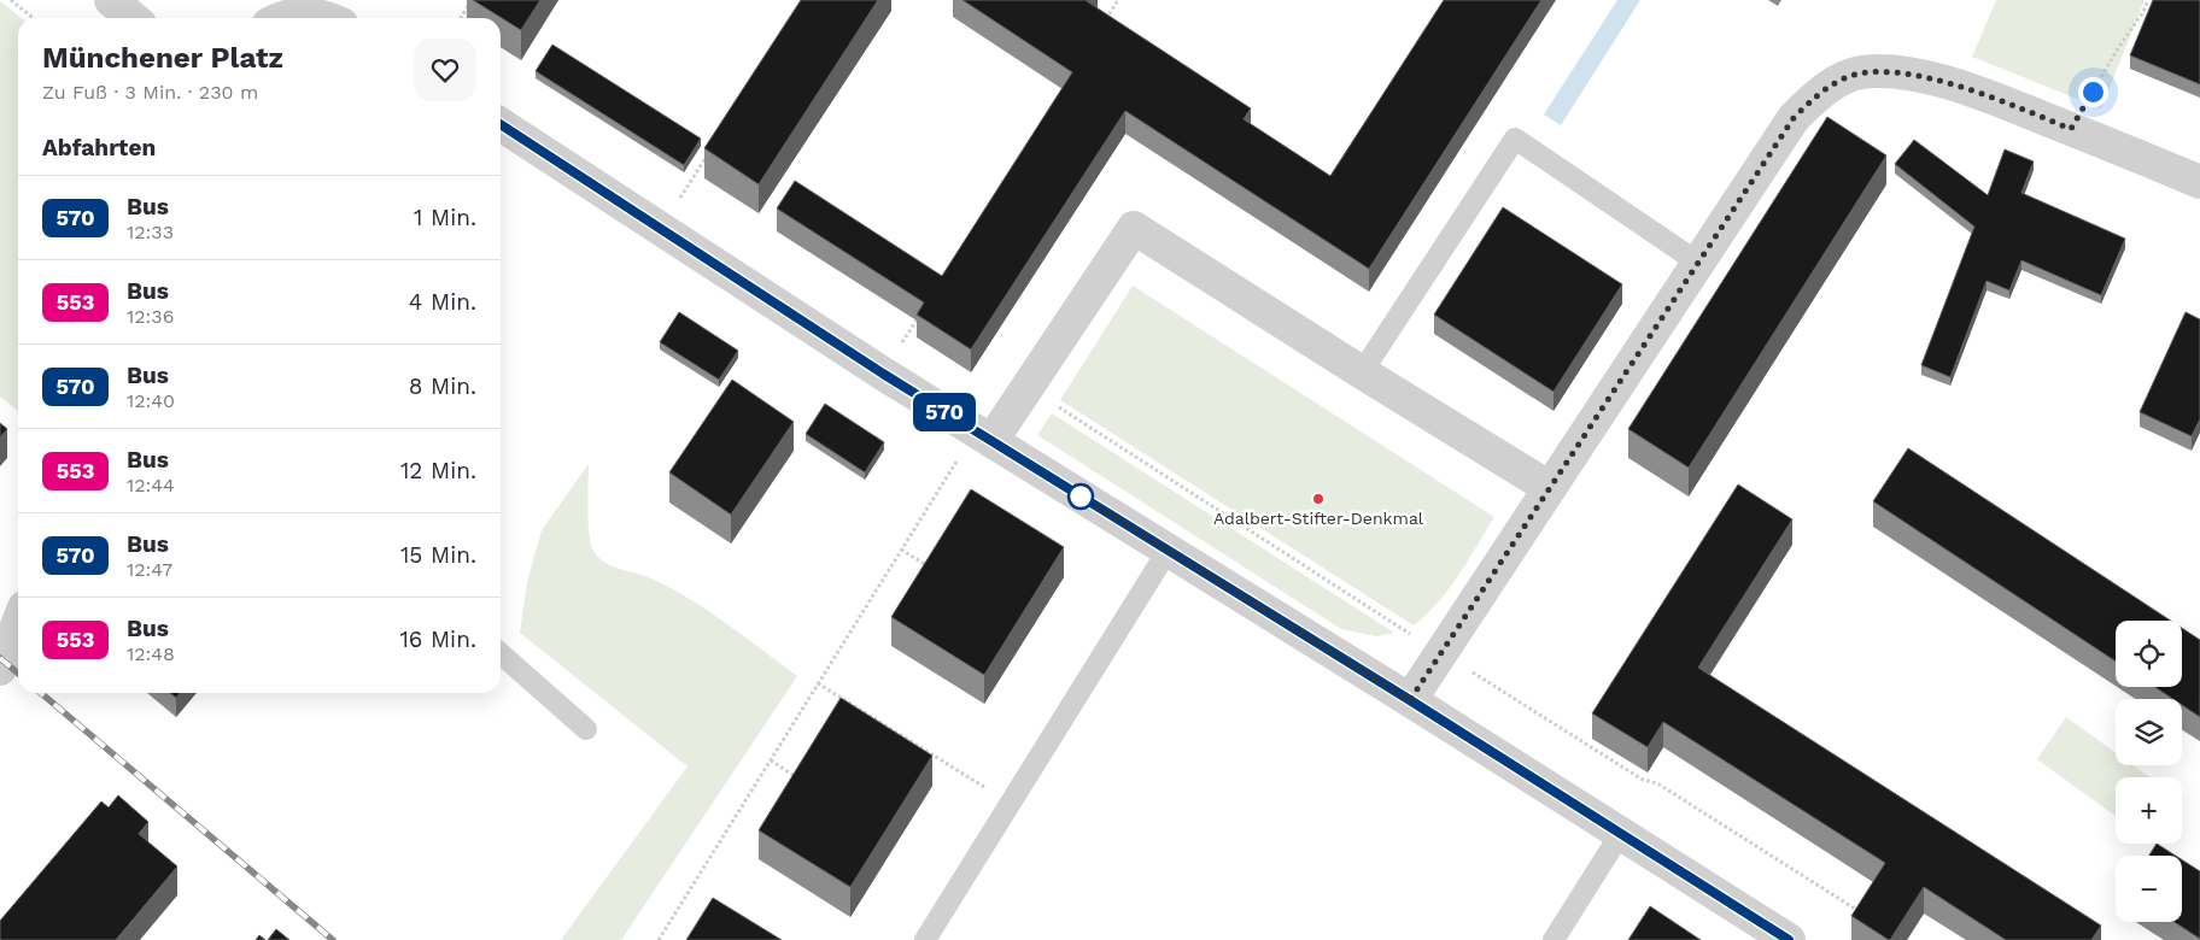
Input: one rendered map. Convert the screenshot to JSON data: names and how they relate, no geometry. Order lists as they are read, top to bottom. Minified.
{"places":["Adalbert-Stifter-Denkmal"],"lines":["bus line 570"],"page":{"on_map":"570","heading":[["Münchener Platz","Zu Fuß · 3 Min. · 230 m"],"Abfahrten"],"list":[{"mark":"570","name":"Bus","note":"12:33","value":"1 Min."},{"mark":"553","name":"Bus","note":"12:36","value":"4 Min."},{"mark":"570","name":"Bus","note":"12:40","value":"8 Min."},{"mark":"553","name":"Bus","note":"12:44","value":"12 Min."},{"mark":"570","name":"Bus","note":"12:47","value":"15 Min."},{"mark":"553","name":"Bus","note":"12:48","value":"16 Min."}],"map_buttons":["+","−"]}}
